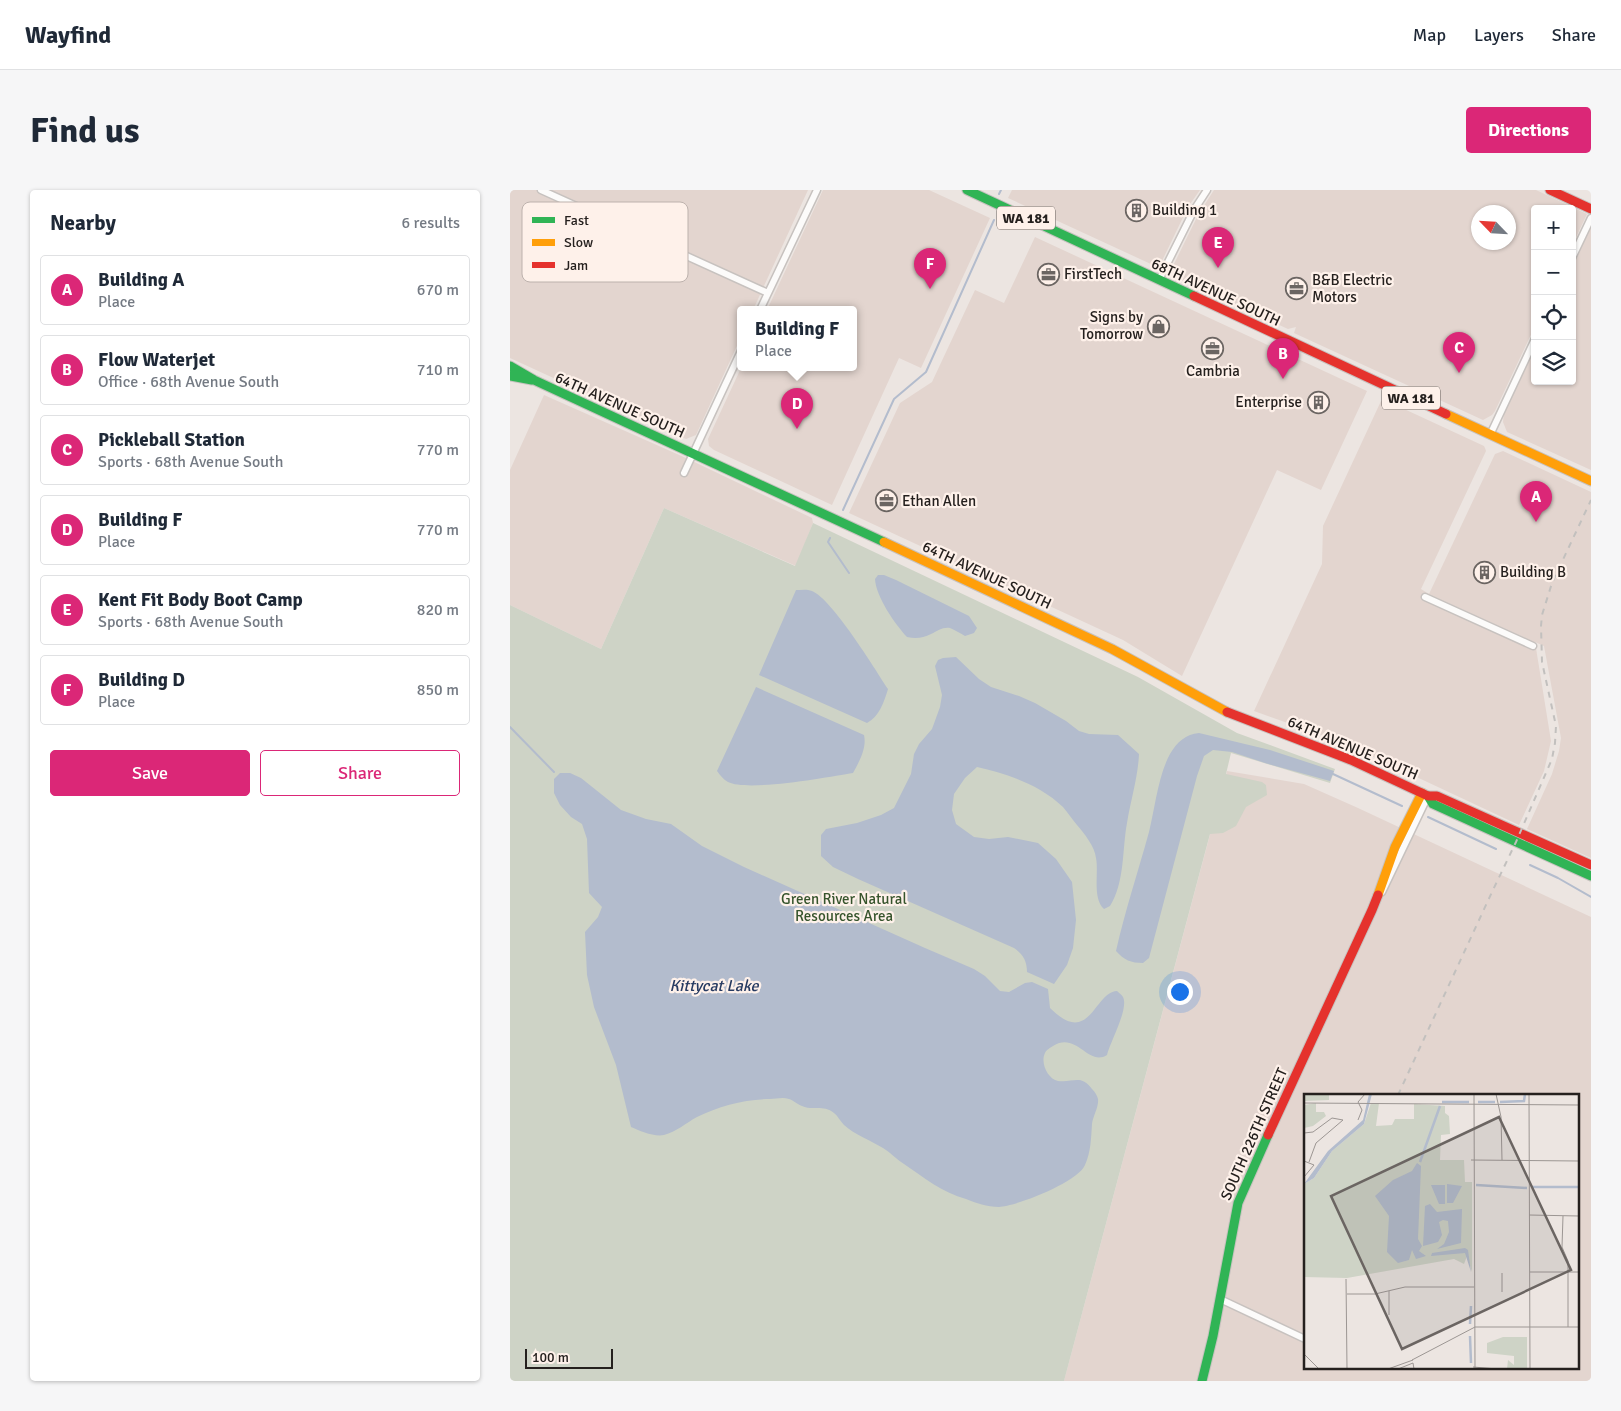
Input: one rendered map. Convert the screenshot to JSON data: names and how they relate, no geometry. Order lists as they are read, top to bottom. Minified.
{"streets":{"street":["WA 181","68TH AVENUE SOUTH","64TH AVENUE SOUTH","SOUTH 226TH STREET"]},"crossings":[["64TH AVENUE SOUTH","SOUTH 226TH STREET"]],"water":["Kittycat Lake"],"parks":["Green River Natural Resources Area"],"places":{"building":["Building 1","Enterprise","Building B"],"office":["FirstTech","B&B Electric Motors","Cambria","Ethan Allen"],"shop":["Signs by Tomorrow"]},"legend":["Fast","Slow","Jam"],"scale_bar":"100 m","north":"top left","page":{"header":"Wayfind","nav":["Map","Layers","Share"],"buttons":["Directions",["Save","Share"]],"title":"Find us","heading":["Nearby","6 results"],"map_buttons":["+","−"],"pins":["E","F","C","B","D","A"],"list":[{"mark":"A","name":"Building A","note":"Place","value":"670 m"},{"mark":"B","name":"Flow Waterjet","note":"Office · 68th Avenue South","value":"710 m"},{"mark":"C","name":"Pickleball Station","note":"Sports · 68th Avenue South","value":"770 m"},{"mark":"D","name":"Building F","note":"Place","value":"770 m"},{"mark":"E","name":"Kent Fit Body Boot Camp","note":"Sports · 68th Avenue South","value":"820 m"},{"mark":"F","name":"Building D","note":"Place","value":"850 m"}],"popup":["Building F","Place"],"scale":"100 m"}}
